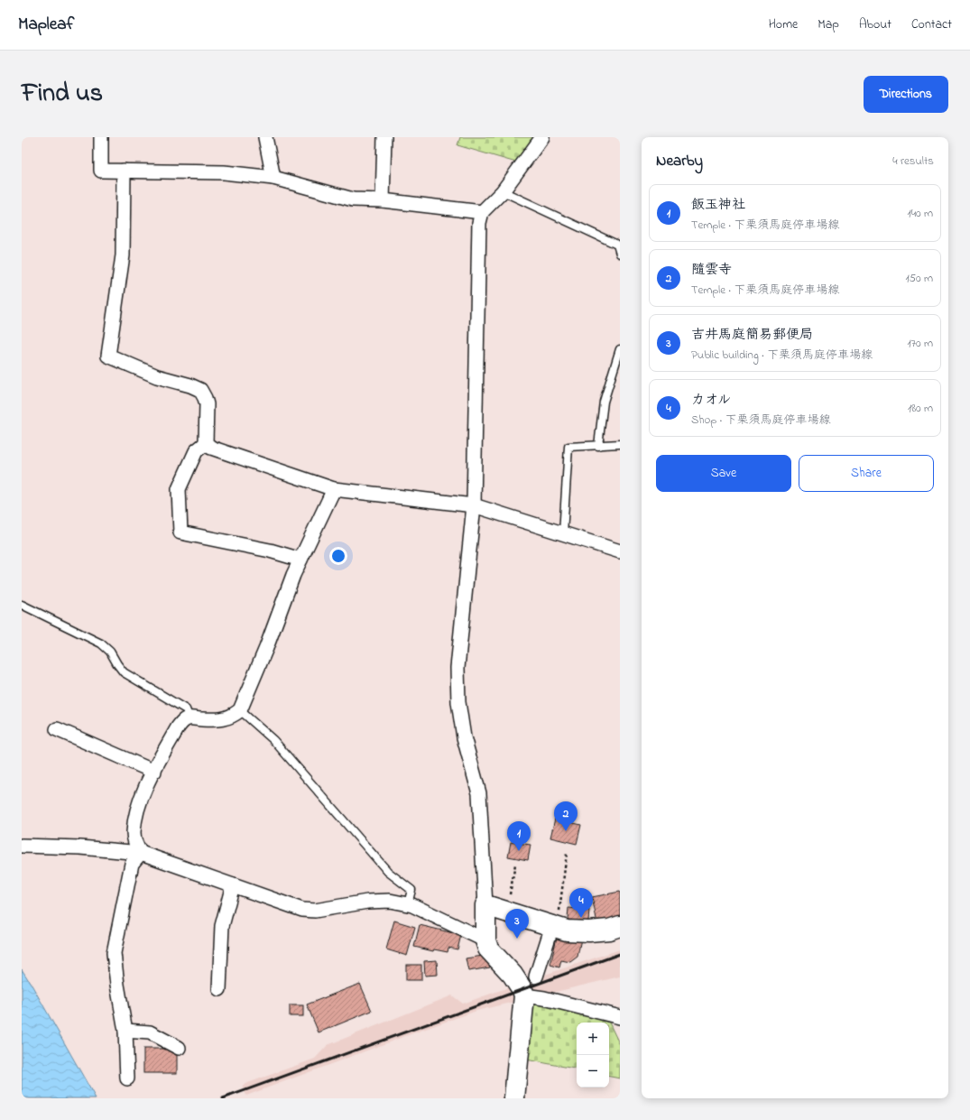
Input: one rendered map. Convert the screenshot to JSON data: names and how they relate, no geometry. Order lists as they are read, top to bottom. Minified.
{"page":{"header":"Mapleaf","nav":["Home","Map","About","Contact"],"title":"Find us","buttons":["Directions",["Save","Share"]],"heading":["Nearby","4 results"],"list":[{"mark":"1","name":"飯玉神社","note":"Temple · 下栗須馬庭停車場線","value":"140 m"},{"mark":"2","name":"隨雲寺","note":"Temple · 下栗須馬庭停車場線","value":"150 m"},{"mark":"3","name":"吉井馬庭簡易郵便局","note":"Public building · 下栗須馬庭停車場線","value":"170 m"},{"mark":"4","name":"カオル","note":"Shop · 下栗須馬庭停車場線","value":"180 m"}],"pins":["2","1","4","3"],"map_buttons":["+","−"]}}
